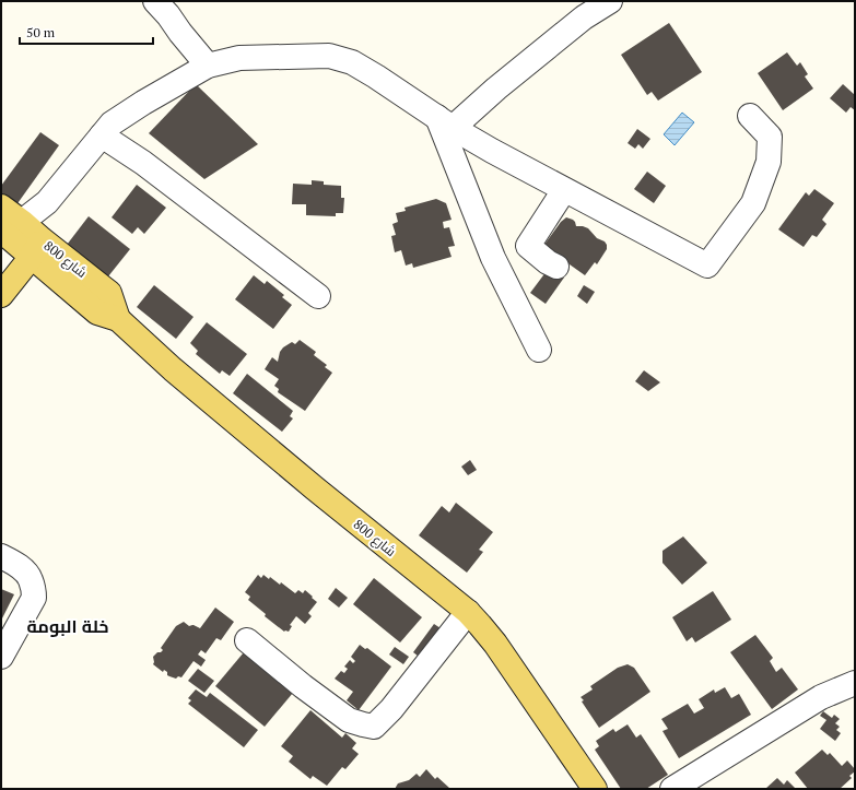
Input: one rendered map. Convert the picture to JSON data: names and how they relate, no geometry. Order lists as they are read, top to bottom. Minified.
{"streets":{"main road":["شارع 800"]},"districts":["خلة البومة"],"scale_bar":"50 m"}
